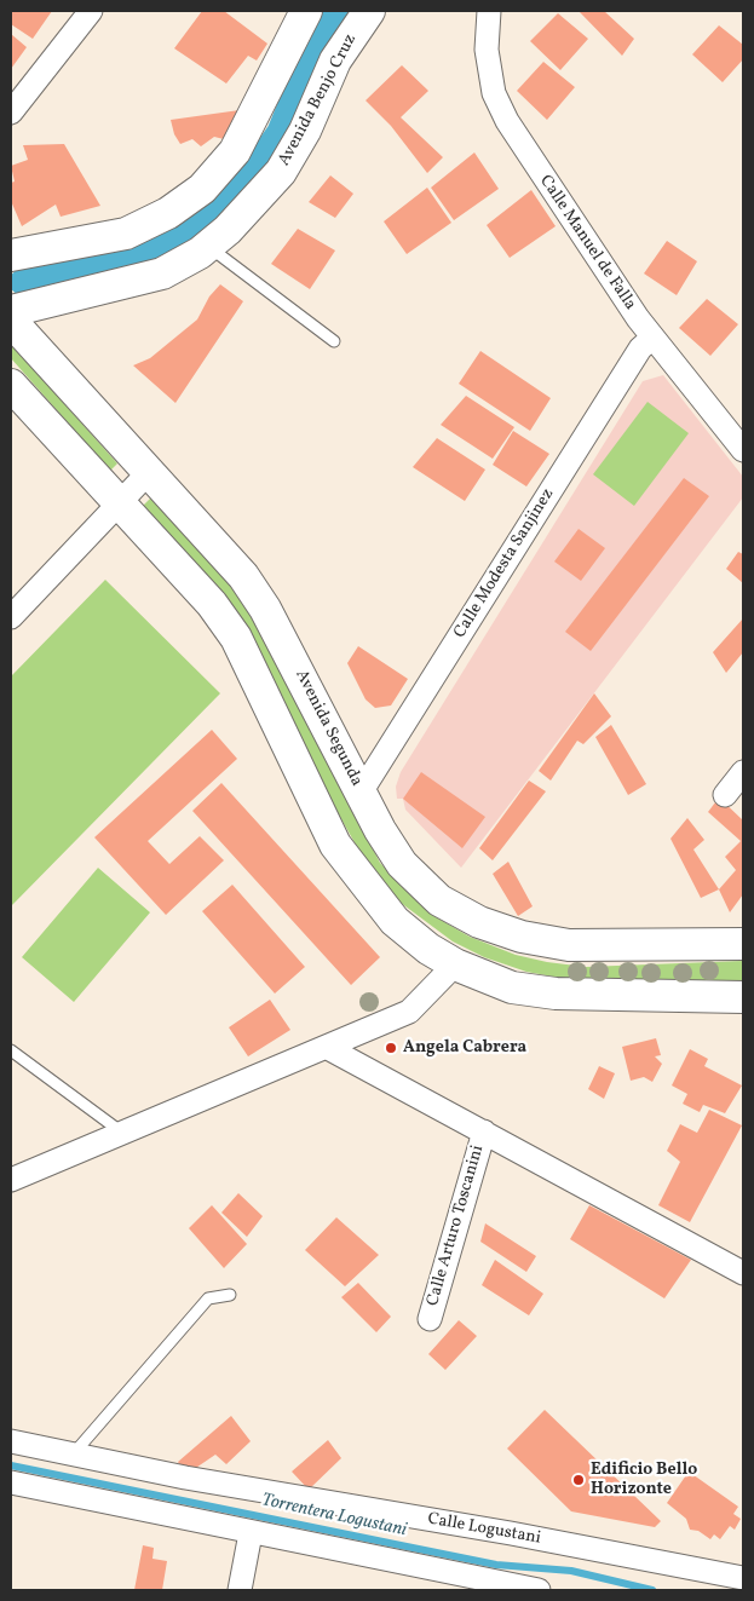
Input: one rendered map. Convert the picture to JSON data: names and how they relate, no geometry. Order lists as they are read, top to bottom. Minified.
{"streets":{"main road":["Avenida Benjo Cruz","Avenida Segunda"],"street":["Calle Manuel de Falla","Calle Modesta Sanjinez","Calle Arturo Toscanini","Calle Logustani"]},"crossings":[["Calle Manuel de Falla","Calle Modesta Sanjinez"],["Calle Modesta Sanjinez","Avenida Segunda"]],"water":["Torrentera Logustani"],"places":["Angela Cabrera","Edificio Bello Horizonte"]}
